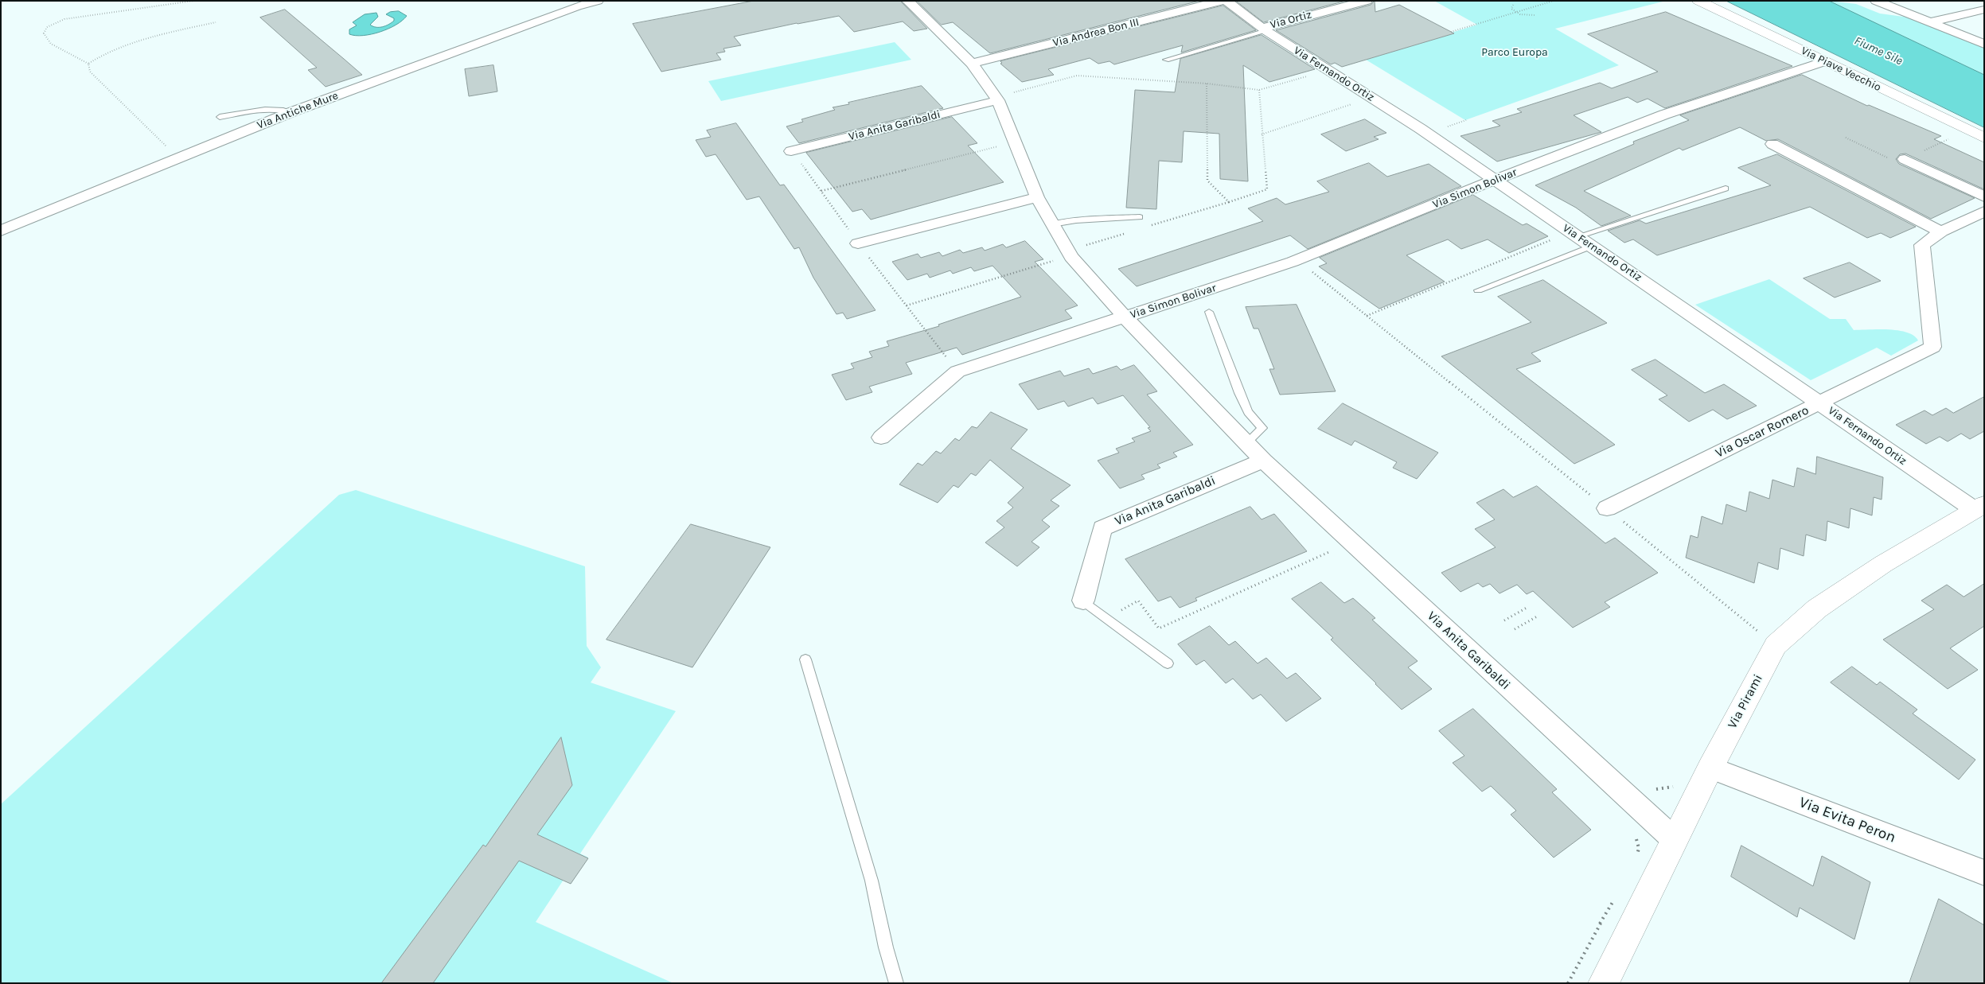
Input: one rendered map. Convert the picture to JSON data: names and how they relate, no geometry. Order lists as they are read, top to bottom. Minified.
{"streets":{"street":["Via Ortiz","Via Andrea Bon III","Via Piave Vecchio","Via Fernando Ortiz","Via Antiche Mure","Via Anita Garibaldi","Via Simon Bolivar","Via Oscar Romero","Via Pirami","Via Evita Peron"]},"crossings":[["Via Ortiz","Via Fernando Ortiz"],["Via Andrea Bon III","Via Anita Garibaldi"],["Via Piave Vecchio","Via Simon Bolivar"],["Via Fernando Ortiz","Via Simon Bolivar"],["Via Fernando Ortiz","Via Oscar Romero"],["Via Fernando Ortiz","Via Pirami"],["Via Anita Garibaldi","Via Simon Bolivar"],["Via Anita Garibaldi","Via Pirami"],["Via Pirami","Via Evita Peron"]],"water":["Fiume Sile"],"parks":["Parco Europa"]}
